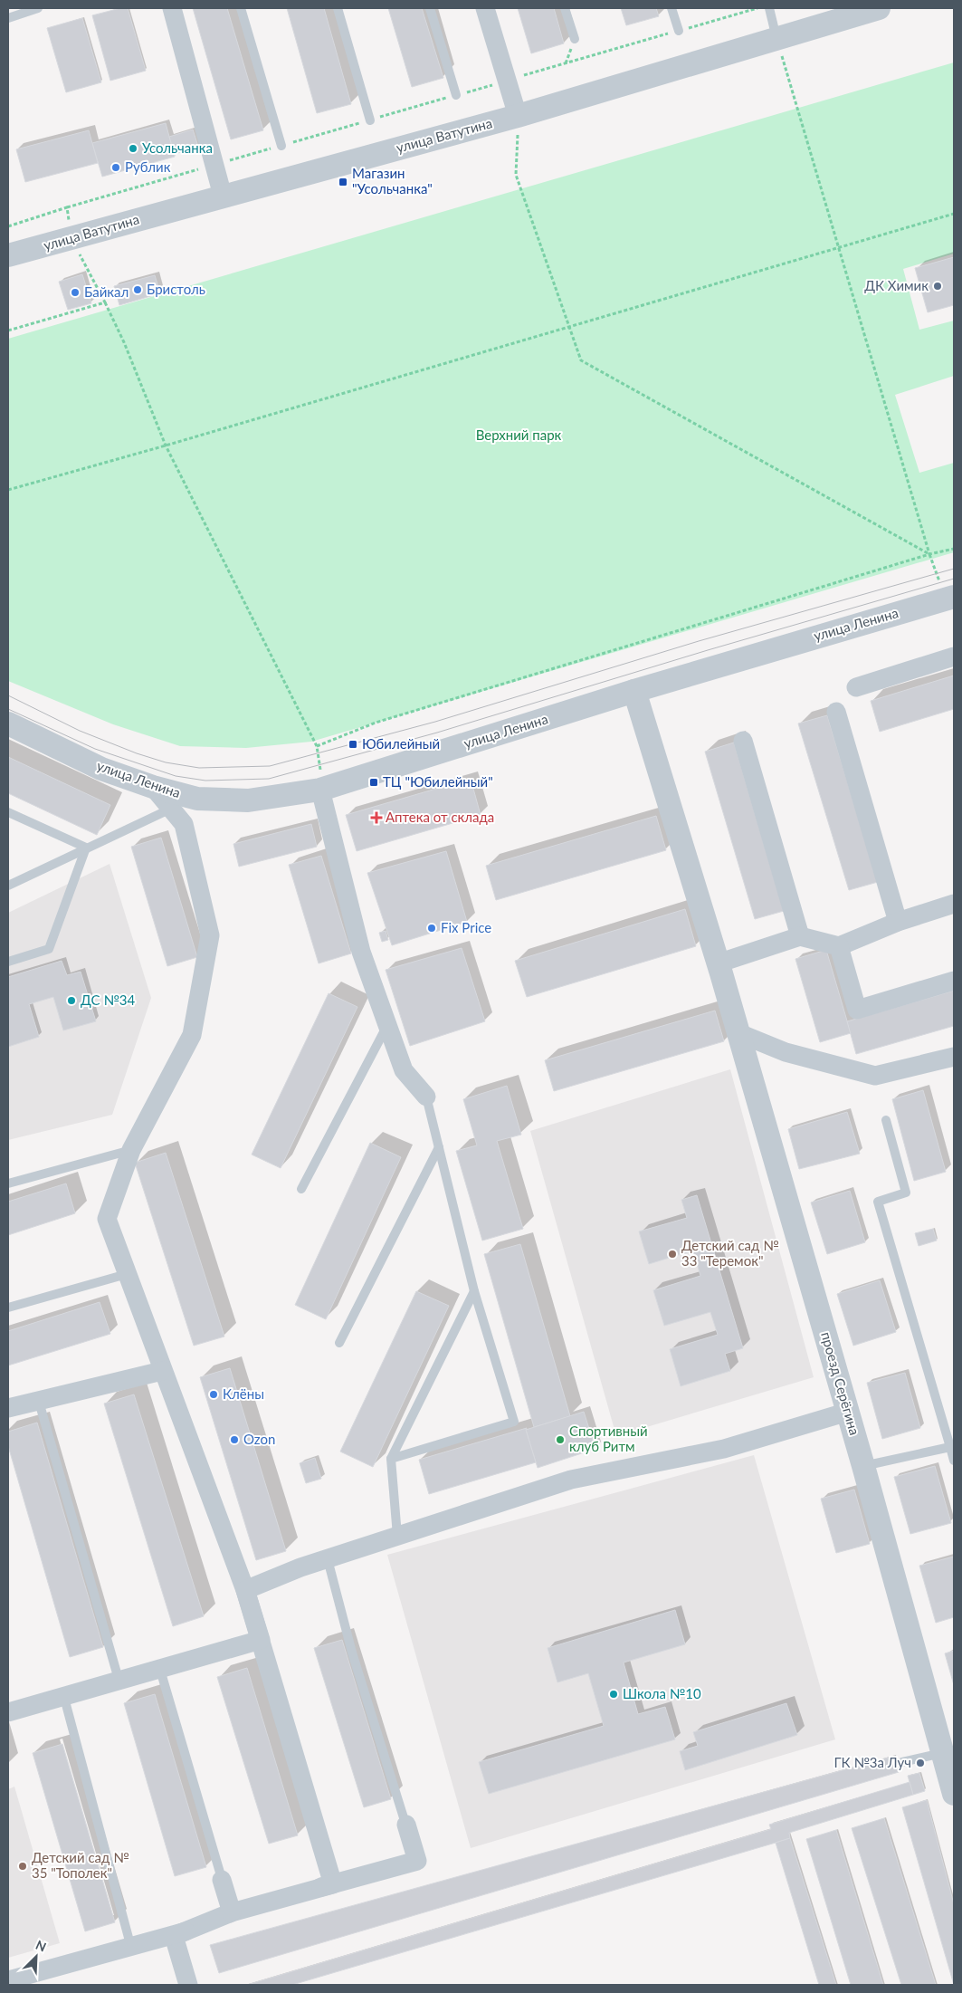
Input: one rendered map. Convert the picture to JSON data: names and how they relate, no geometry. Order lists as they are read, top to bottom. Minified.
{"streets":{"street":["улица Ватутина","улица Ленина","проезд Серёгина"]},"crossings":[["улица Ленина","проезд Серёгина"]],"parks":["Верхний парк"],"places":{"other":["Усольчанка","Рублик","ДК Химик","Бристоль","Байкал","Fix Price","ДС №34","Детский сад № 33 \"Теремок\"","Клёны","Ozon","Спортивный клуб Ритм","Школа №10","ГК №3а Луч","Детский сад № 35 \"Тополек\""],"transit":["Магазин \"Усольчанка\"","Юбилейный","ТЦ \"Юбилейный\""],"health":["Аптека от склада"]},"north":"top right"}
